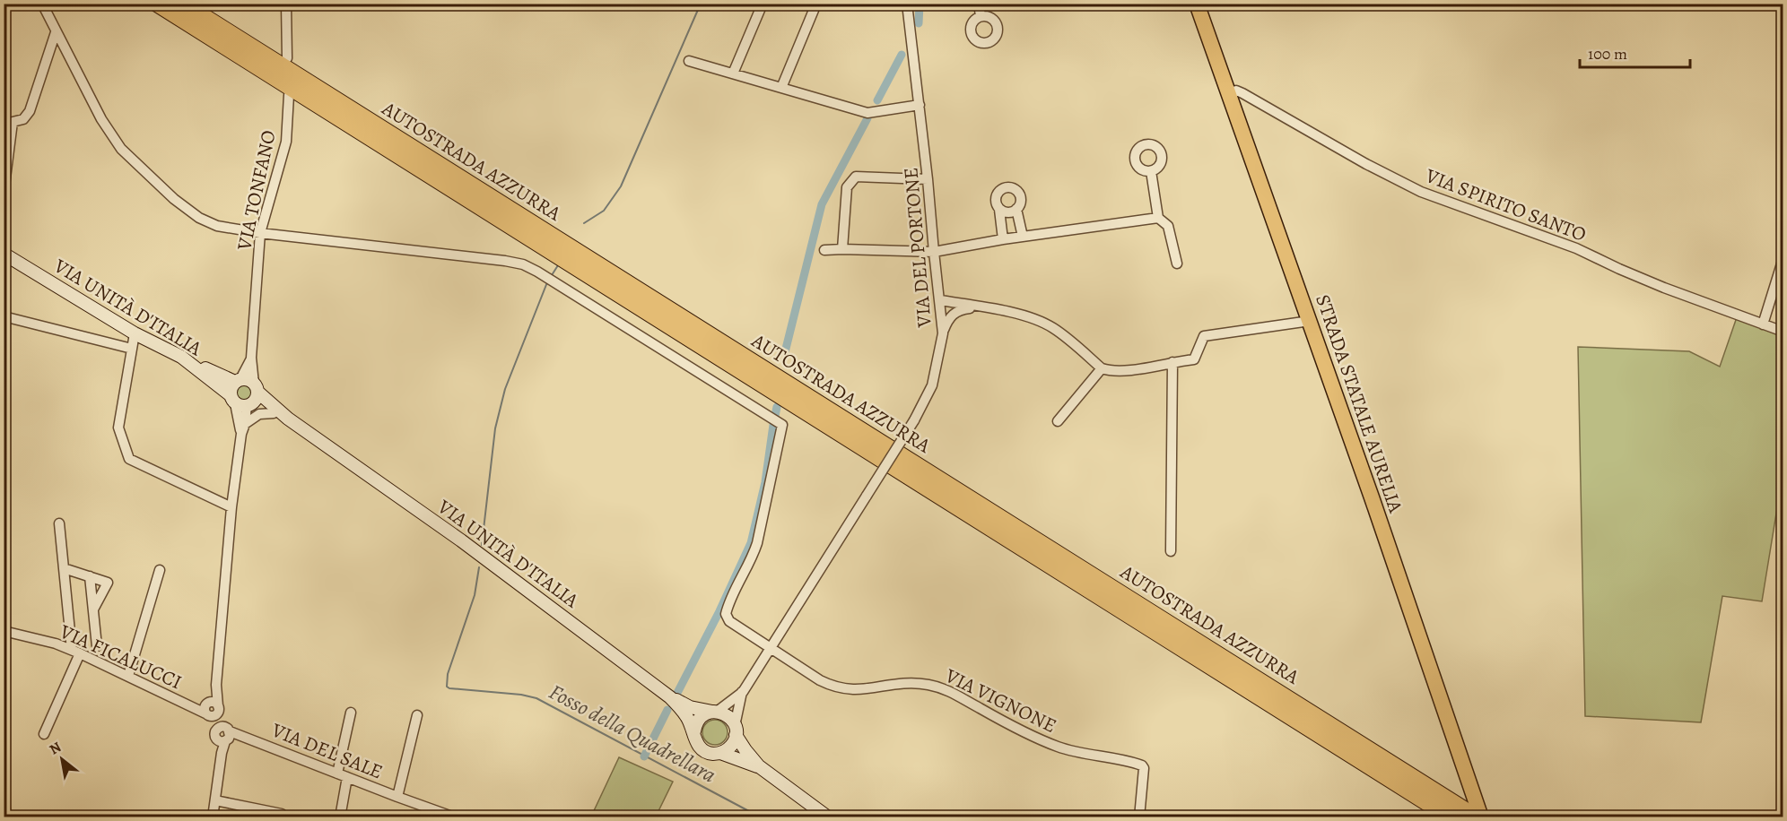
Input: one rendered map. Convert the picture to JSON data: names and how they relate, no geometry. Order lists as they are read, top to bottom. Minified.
{"streets":{"highway":["AUTOSTRADA AZZURRA"],"main road":["VIA UNITÀ D'ITALIA","STRADA STATALE AURELIA"],"street":["VIA TONFANO","VIA SPIRITO SANTO","VIA DEL PORTONE","VIA FICALUCCI","VIA VIGNONE","VIA DEL SALE"]},"crossings":[["VIA SPIRITO SANTO","STRADA STATALE AURELIA"],["VIA DEL PORTONE","VIA UNITÀ D'ITALIA"],["VIA DEL PORTONE","VIA VIGNONE"]],"water":["Fosso della Quadrellara"],"scale_bar":"100 m","north":"top left"}
